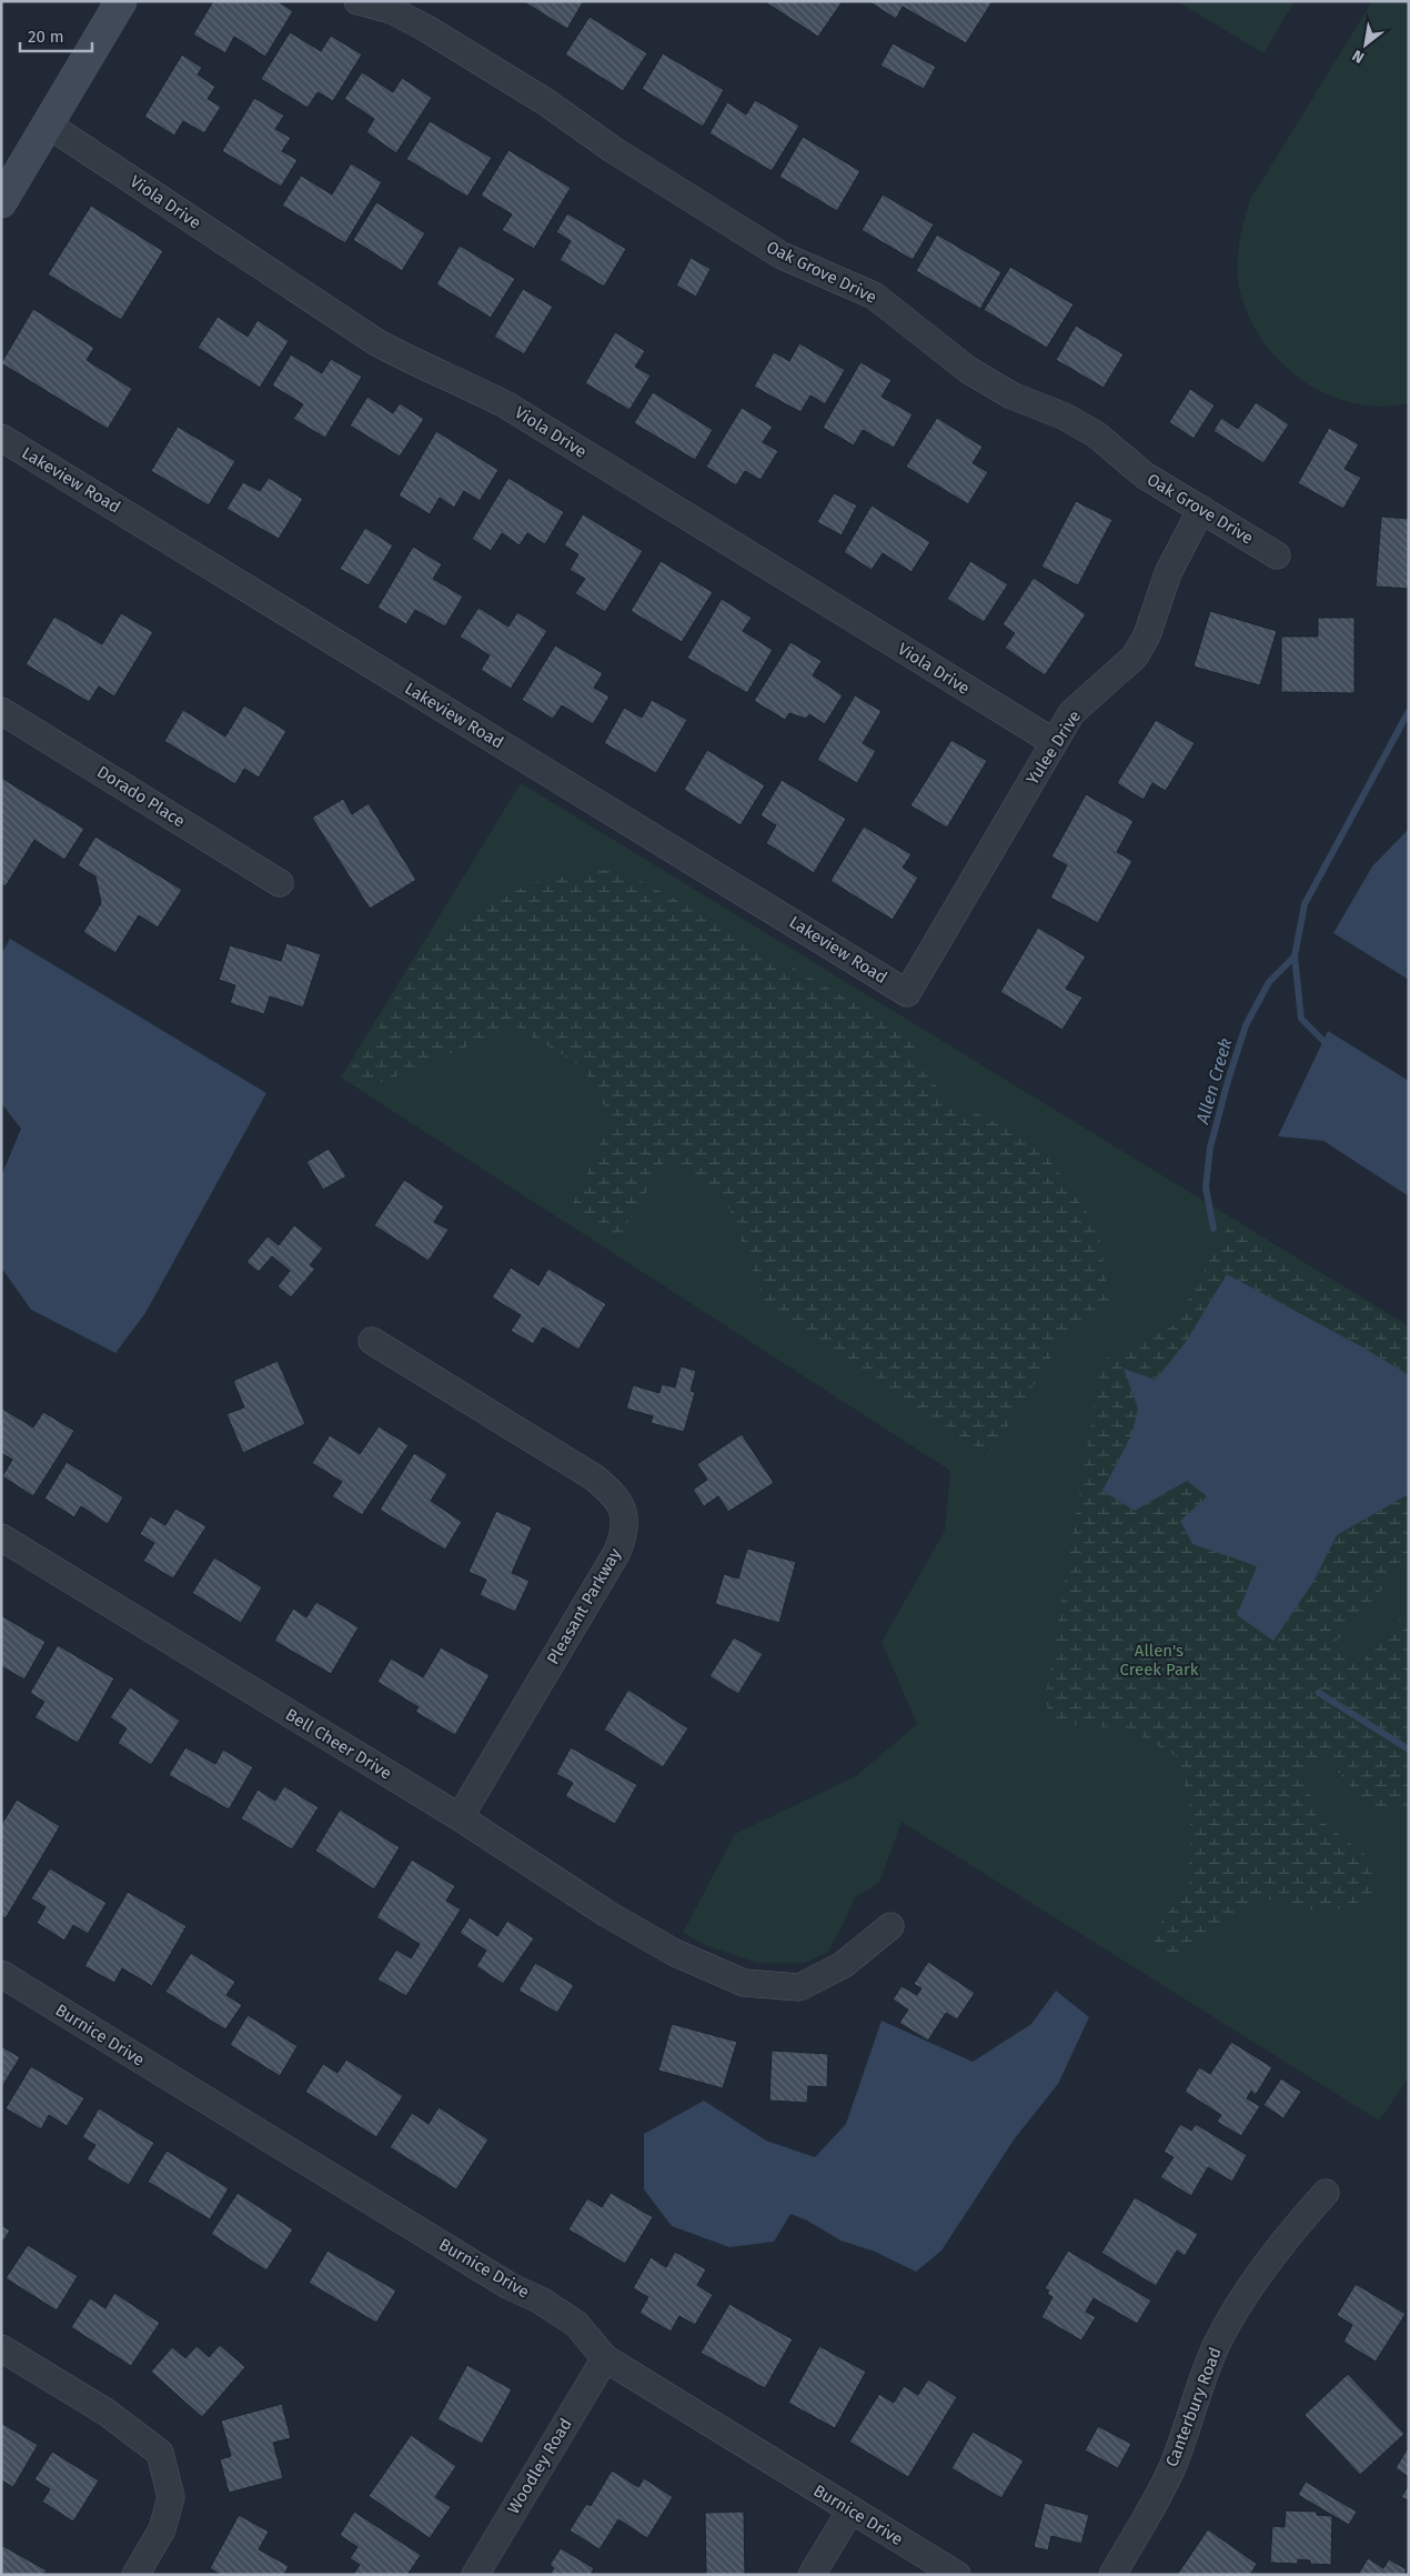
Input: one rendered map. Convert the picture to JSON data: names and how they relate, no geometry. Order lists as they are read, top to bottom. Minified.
{"streets":{"street":["Viola Drive","Oak Grove Drive","Lakeview Road","Yulee Drive","Dorado Place","Pleasant Parkway","Bell Cheer Drive","Burnice Drive","Canterbury Road","Woodley Road"]},"crossings":[["Viola Drive","Yulee Drive"],["Oak Grove Drive","Yulee Drive"],["Lakeview Road","Yulee Drive"],["Pleasant Parkway","Bell Cheer Drive"],["Burnice Drive","Woodley Road"]],"water":["Allen Creek"],"parks":["Allen's Creek Park"],"scale_bar":"20 m","north":"bottom left"}
